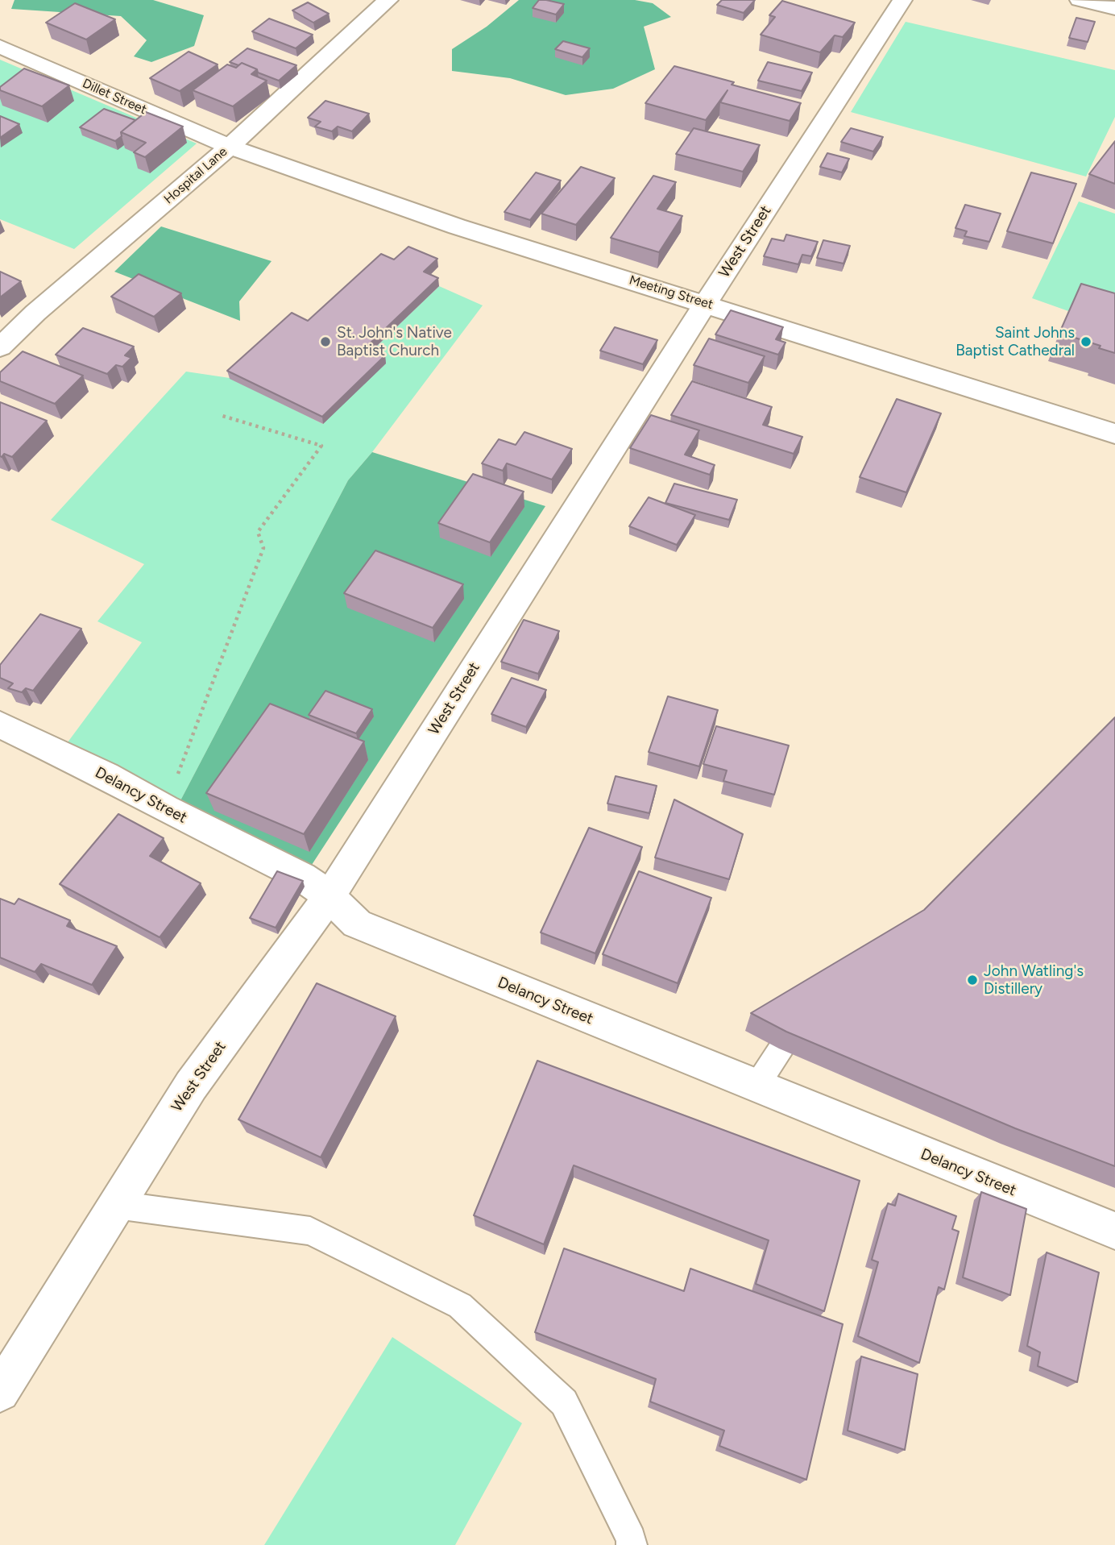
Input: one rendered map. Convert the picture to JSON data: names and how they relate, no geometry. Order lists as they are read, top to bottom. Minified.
{"streets":{"street":["Dillet Street","Hospital Lane","West Street","Meeting Street","Delancy Street"]},"crossings":[["Dillet Street","Hospital Lane"],["Dillet Street","Meeting Street"],["Hospital Lane","Meeting Street"],["West Street","Meeting Street"],["West Street","Delancy Street"]],"places":["St. John's Native Baptist Church","Saint Johns Baptist Cathedral","John Watling's Distillery"]}
